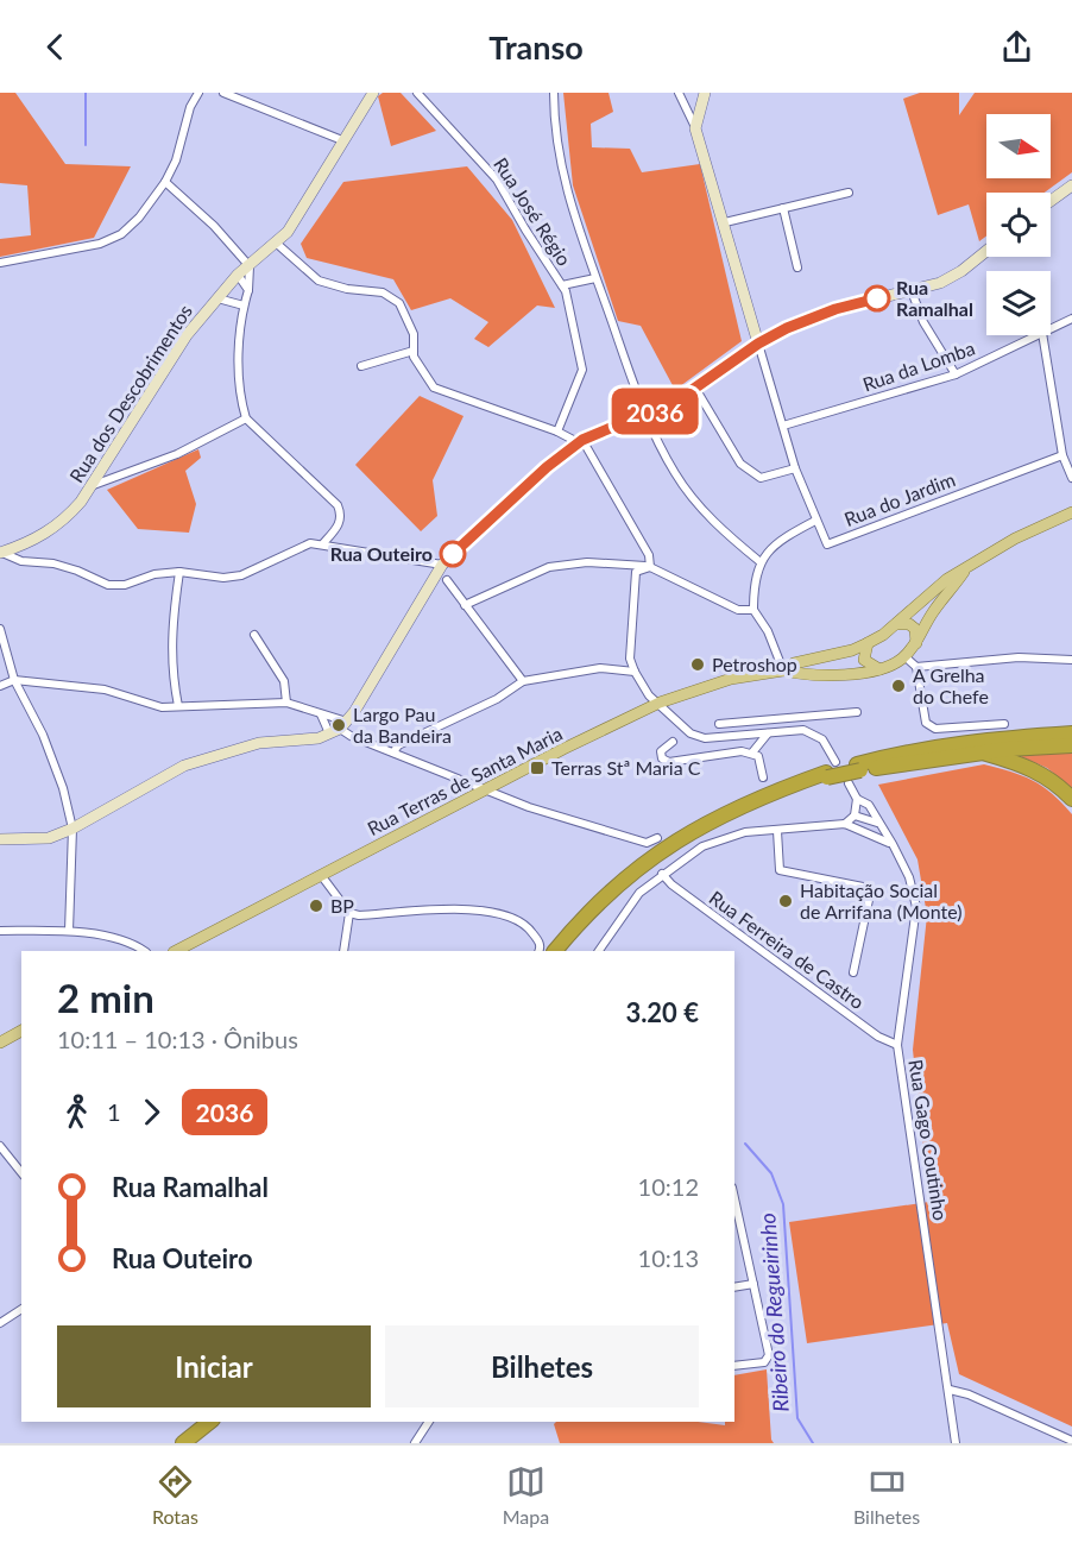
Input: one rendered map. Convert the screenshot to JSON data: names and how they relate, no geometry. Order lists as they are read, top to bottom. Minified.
{"streets":{"main road":["Rua Terras de Santa Maria"],"street":["Rua José Régio","Rua da Lomba","Rua dos Descobrimentos","Rua do Jardim","Rua Ferreira de Castro","Rua Gago Coutinho"]},"crossings":[["Rua da Lomba","Rua do Jardim"],["Rua Ferreira de Castro","Rua Gago Coutinho"]],"water":["Ribeiro do Regueirinho"],"places":{"other":["Rua Ramalhal","Rua Outeiro","Petroshop","A Grelha do Chefe","Largo Pau da Bandeira","Habitação Social de Arrifana (Monte)","BP"],"transit":["Terras Stª Maria C"]},"lines":["bus line 2036"],"north":"right","page":{"header":"Transo","on_map":"2036","heading":["2 min","10:11 – 10:13 · Ônibus","3.20 €"],"legs":["1","2036"],"list":[{"name":"Rua Ramalhal","value":"10:12"},{"name":"Rua Outeiro","value":"10:13"}],"buttons":["Iniciar","Bilhetes"],"tabs":["Rotas","Mapa","Bilhetes"]}}
